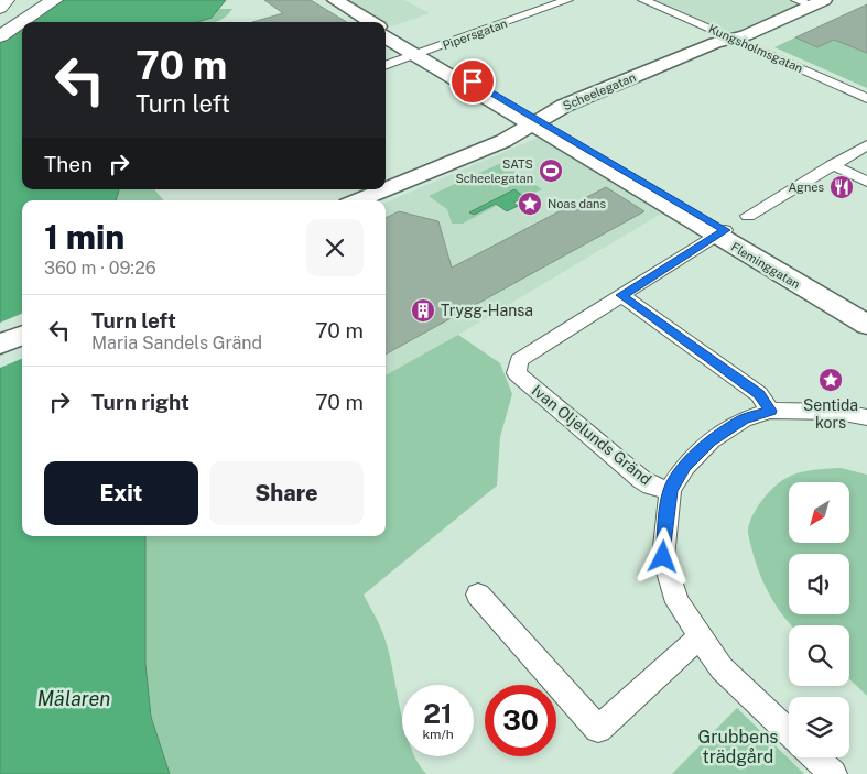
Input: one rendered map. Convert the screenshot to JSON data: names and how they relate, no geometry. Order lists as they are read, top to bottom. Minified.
{"streets":{"street":["Pipersgatan","Kungsholmsgatan","Scheelegatan","Fleminggatan","Ivan Oljelunds Gränd"]},"crossings":[["Pipersgatan","Fleminggatan"],["Kungsholmsgatan","Scheelegatan"],["Scheelegatan","Fleminggatan"]],"water":["Mälaren"],"parks":["Grubbens trädgård"],"places":{"sports":["SATS Scheelegatan"],"restaurant":["Agnes"],"place":["Noas dans","Sentida kors"],"building":["Trygg-Hansa"]},"north":"bottom left","page":{"turn":["70 m","Turn left"],"then":"Then","heading":["1 min","360 m · 09:26"],"list":[{"name":"Turn left","note":"Maria Sandels Gränd","value":"70 m"},{"name":"Turn right","value":"70 m"}],"buttons":["Exit","Share"],"speed":"21 km/h","limit":"30"}}
